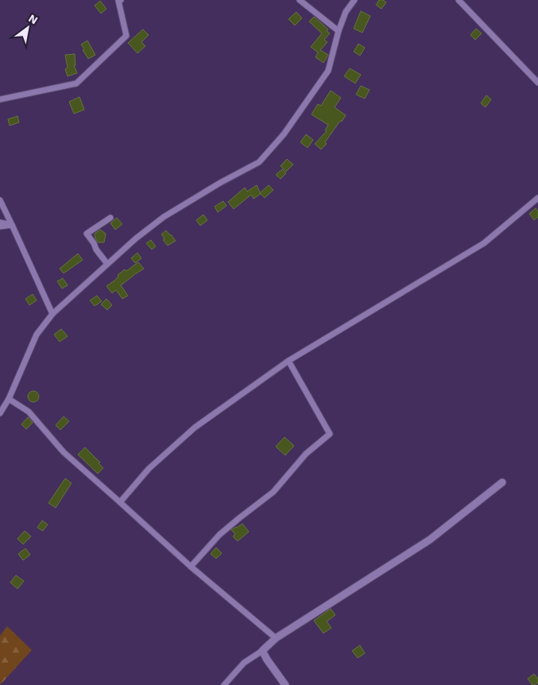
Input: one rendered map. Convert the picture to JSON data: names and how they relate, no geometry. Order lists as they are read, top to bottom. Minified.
{"north":"top right"}
